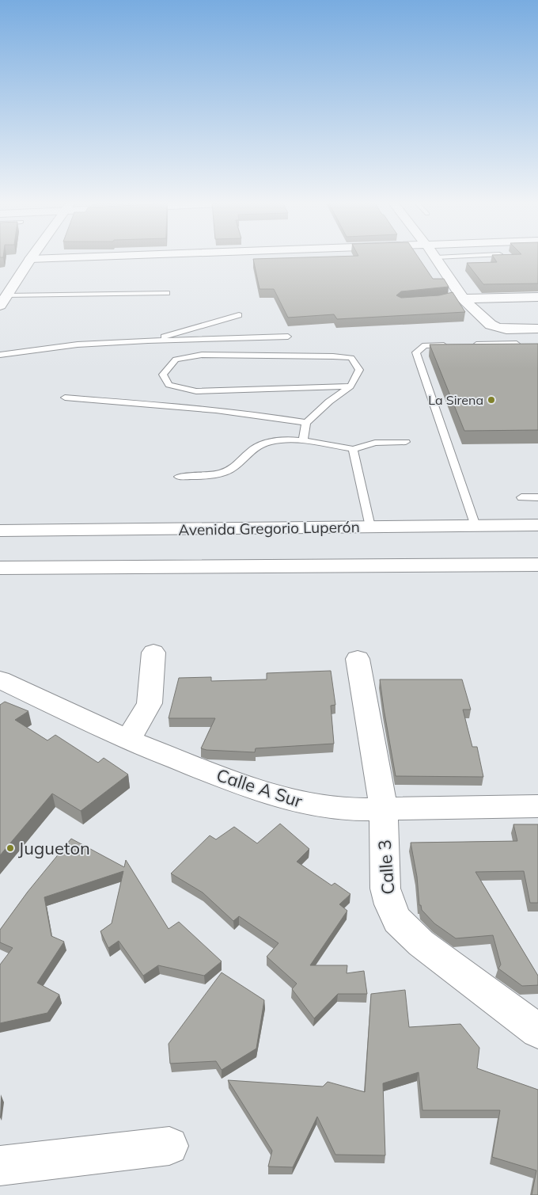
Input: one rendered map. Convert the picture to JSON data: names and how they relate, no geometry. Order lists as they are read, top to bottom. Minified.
{"streets":{"street":["Avenida Gregorio Luperón","Calle A Sur","Calle 3"]},"crossings":[["Calle A Sur","Calle 3"]],"places":["La Sirena","Jugueton"]}
